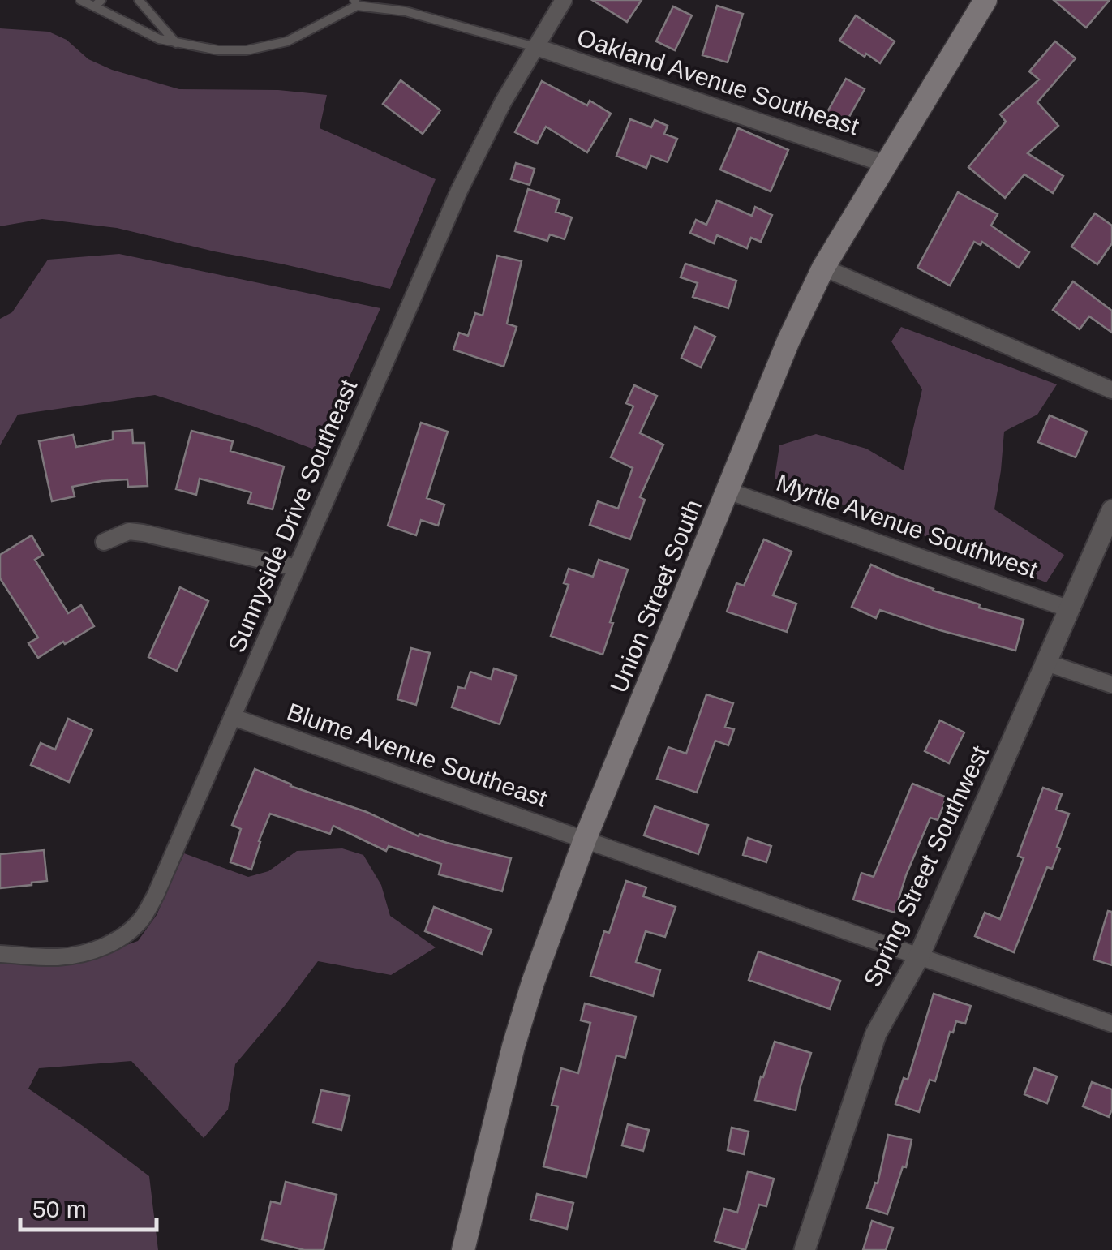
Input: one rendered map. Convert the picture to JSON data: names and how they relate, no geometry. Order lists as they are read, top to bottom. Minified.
{"streets":{"main road":["Union Street South"],"street":["Oakland Avenue Southeast","Sunnyside Drive Southeast","Myrtle Avenue Southwest","Blume Avenue Southeast","Spring Street Southwest"]},"crossings":[["Oakland Avenue Southeast","Sunnyside Drive Southeast"],["Oakland Avenue Southeast","Union Street South"],["Sunnyside Drive Southeast","Blume Avenue Southeast"],["Myrtle Avenue Southwest","Union Street South"],["Myrtle Avenue Southwest","Spring Street Southwest"],["Union Street South","Blume Avenue Southeast"],["Blume Avenue Southeast","Spring Street Southwest"]],"scale_bar":"50 m"}
